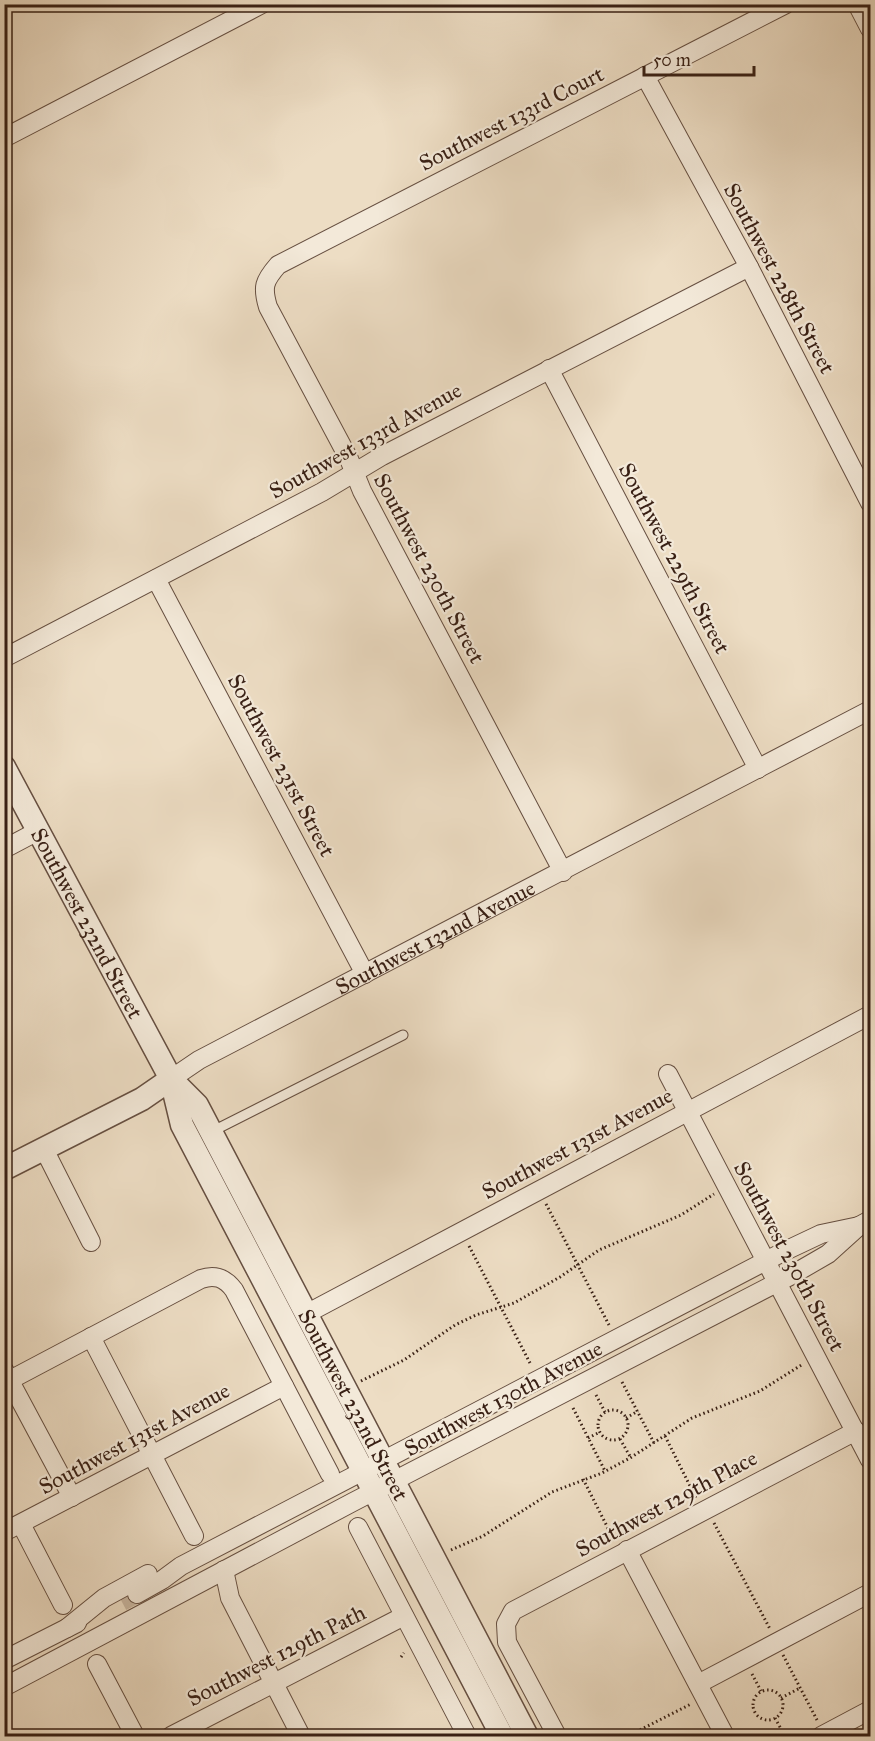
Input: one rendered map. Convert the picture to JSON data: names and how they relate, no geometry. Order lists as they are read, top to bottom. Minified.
{"streets":{"street":["Southwest 133rd Court","Southwest 228th Street","Southwest 133rd Avenue","Southwest 229th Street","Southwest 230th Street","Southwest 231st Street","Southwest 232nd Street","Southwest 132nd Avenue","Southwest 131st Avenue","Southwest 130th Avenue","Southwest 129th Place","Southwest 129th Path"]},"crossings":[["Southwest 133rd Court","Southwest 228th Street"],["Southwest 133rd Court","Southwest 230th Street"],["Southwest 228th Street","Southwest 133rd Avenue"],["Southwest 133rd Avenue","Southwest 229th Street"],["Southwest 133rd Avenue","Southwest 230th Street"],["Southwest 133rd Avenue","Southwest 231st Street"],["Southwest 229th Street","Southwest 132nd Avenue"],["Southwest 230th Street","Southwest 132nd Avenue"],["Southwest 230th Street","Southwest 131st Avenue"],["Southwest 230th Street","Southwest 130th Avenue"],["Southwest 230th Street","Southwest 129th Place"],["Southwest 231st Street","Southwest 132nd Avenue"],["Southwest 232nd Street","Southwest 132nd Avenue"],["Southwest 232nd Street","Southwest 131st Avenue"],["Southwest 232nd Street","Southwest 130th Avenue"]],"scale_bar":"50 m"}
